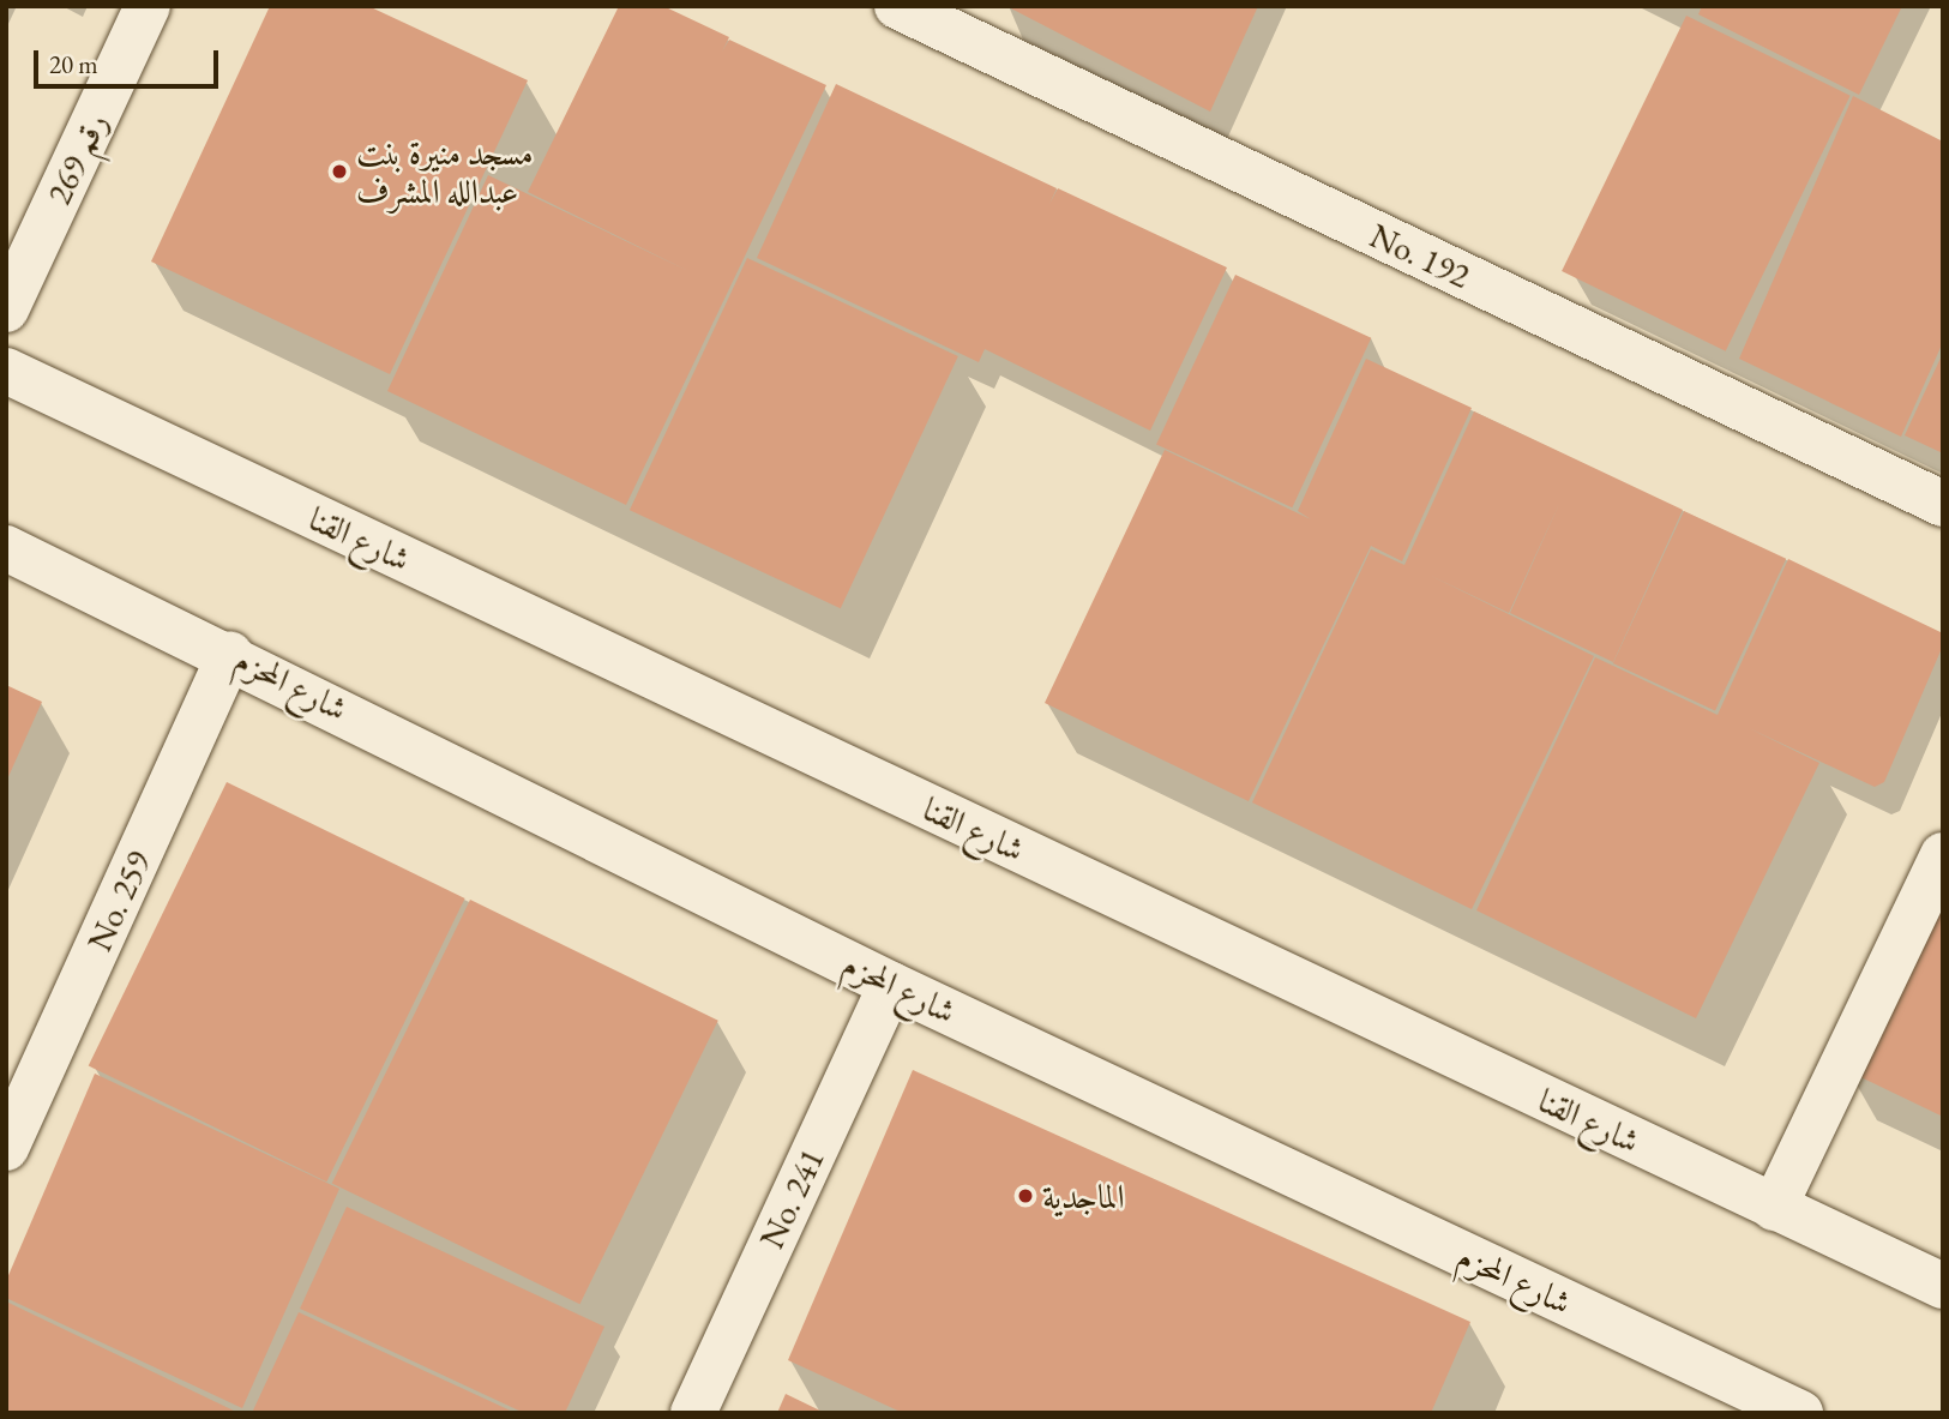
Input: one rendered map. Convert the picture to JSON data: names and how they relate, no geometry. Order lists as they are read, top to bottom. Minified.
{"streets":{"street":["رقم 269","No. 192","شارع القنا","شارع المحزم","No. 259","No. 241"]},"crossings":[["شارع المحزم","No. 259"],["شارع المحزم","No. 241"]],"places":["مسجد منيرة بنت عبدالله المشرف","الماجدية"],"scale_bar":"20 m"}
